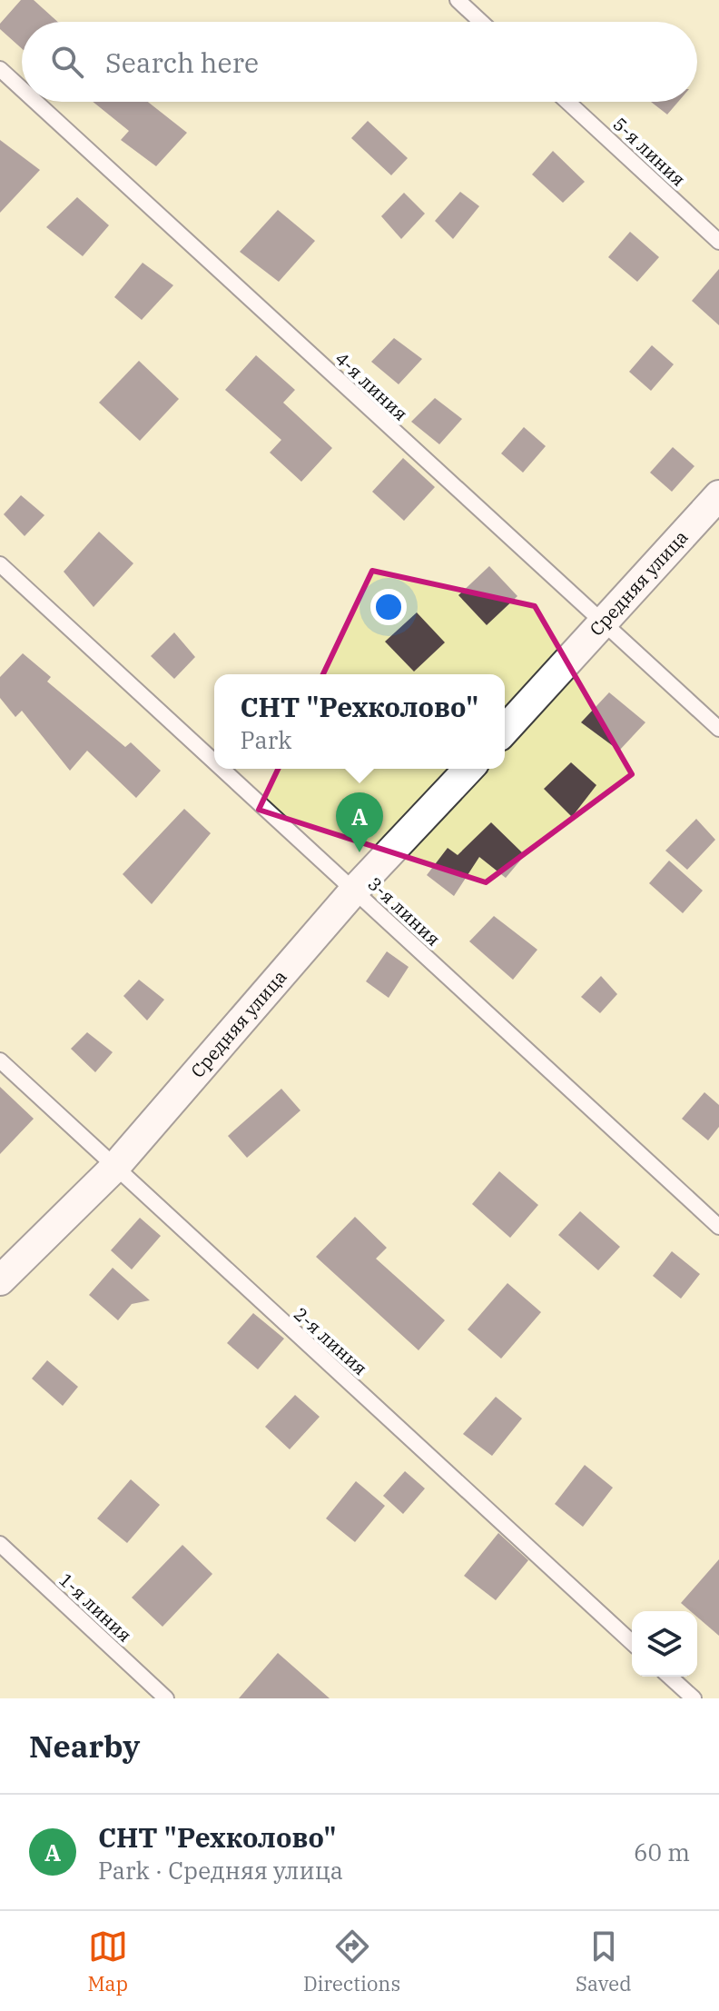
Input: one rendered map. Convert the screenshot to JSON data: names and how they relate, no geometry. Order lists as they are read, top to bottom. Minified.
{"streets":{"street":["Средняя улица"],"lane":["5-я линия","4-я линия","3-я линия","2-я линия","1-я линия"]},"crossings":[["4-я линия","Средняя улица"],["Средняя улица","3-я линия"],["Средняя улица","2-я линия"]],"page":{"search":"Search here","popup":["СНТ \"Рехколово\"","Park"],"pins":"A","heading":"Nearby","list":[{"mark":"A","name":"СНТ \"Рехколово\"","note":"Park · Средняя улица","value":"60 m"}],"nav":["Map","Directions","Saved"]}}
